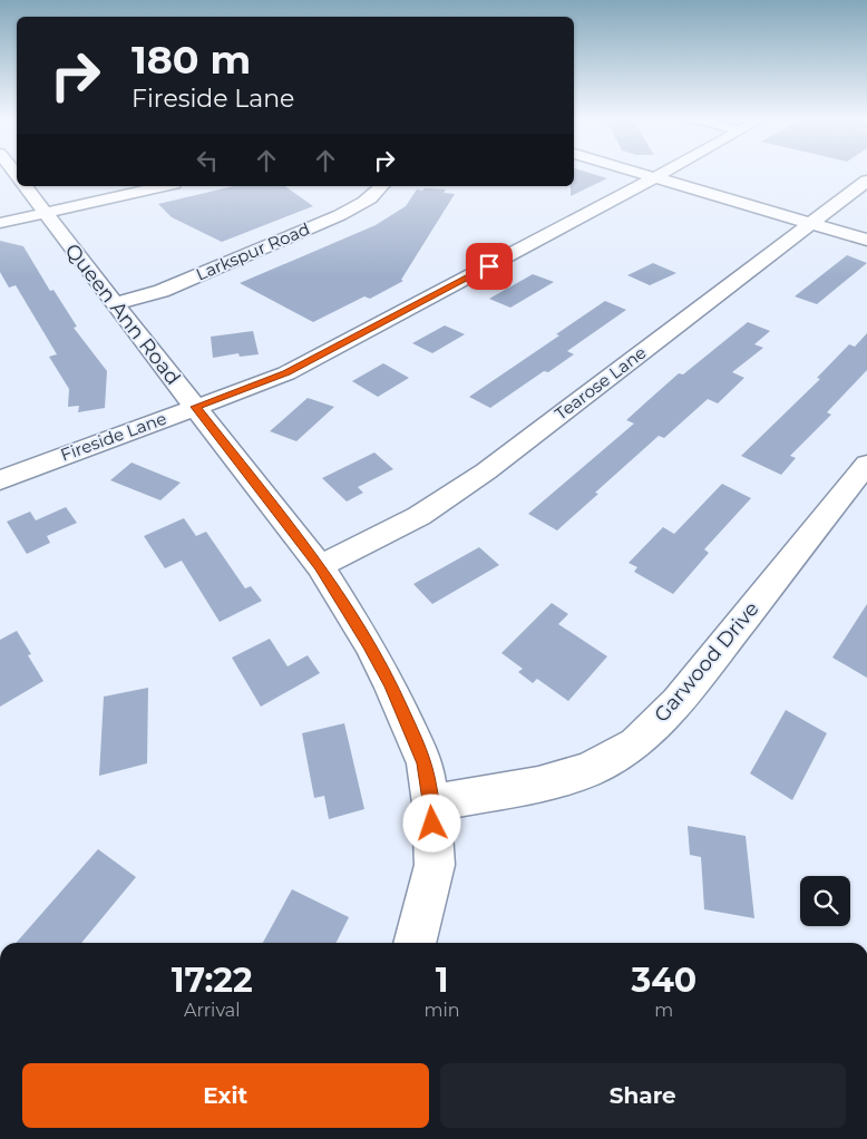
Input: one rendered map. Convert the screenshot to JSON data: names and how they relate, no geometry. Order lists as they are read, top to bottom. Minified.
{"streets":{"street":["Larkspur Road","Queen Ann Road","Tearose Lane","Fireside Lane","Garwood Drive"]},"crossings":[["Larkspur Road","Queen Ann Road"],["Queen Ann Road","Tearose Lane"],["Queen Ann Road","Fireside Lane"],["Queen Ann Road","Garwood Drive"]],"page":{"turn":["180 m","Fireside Lane"],"eta":["17:22","Arrival","1","min","340","m"],"buttons":["Exit","Share"]}}
